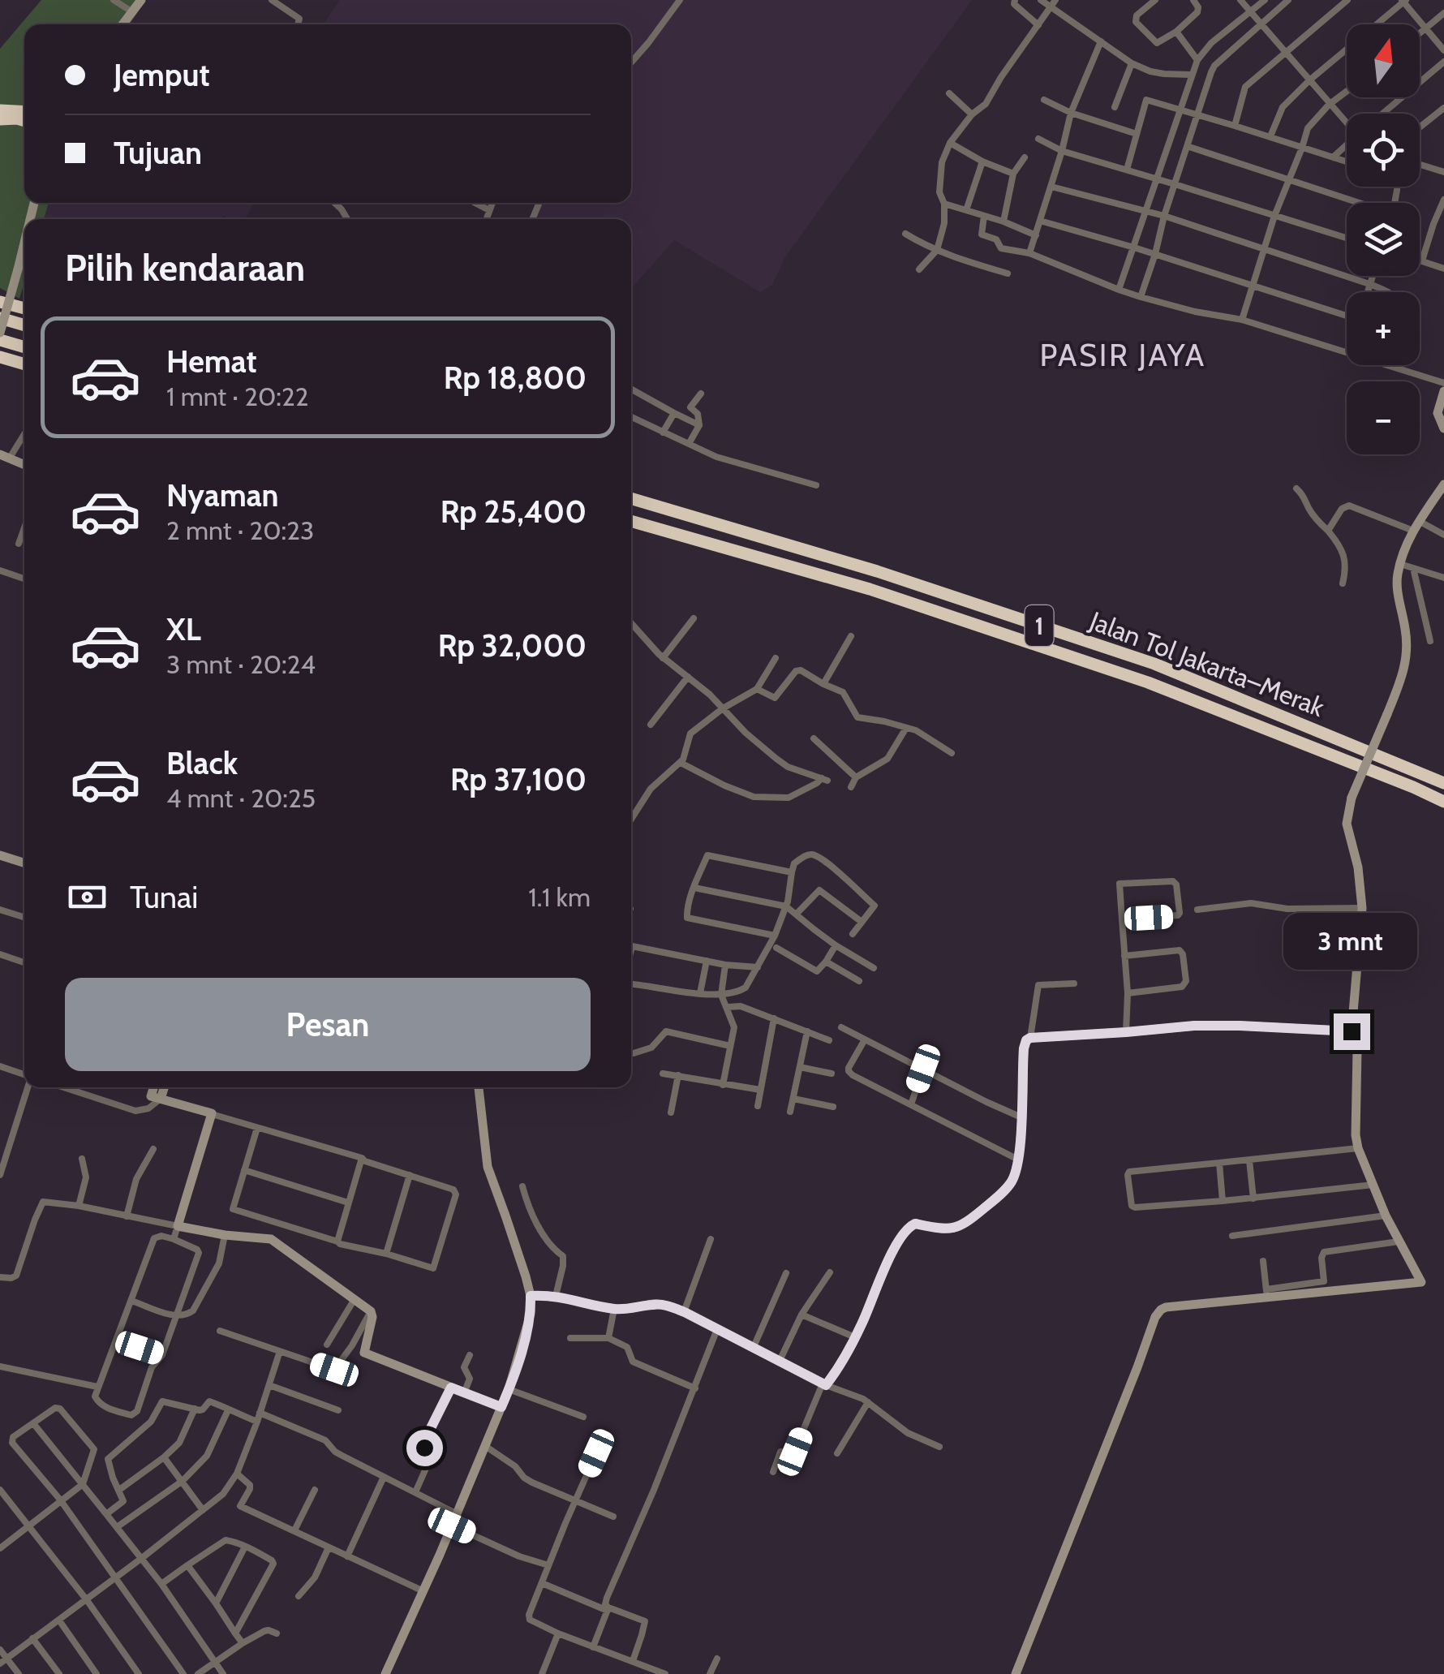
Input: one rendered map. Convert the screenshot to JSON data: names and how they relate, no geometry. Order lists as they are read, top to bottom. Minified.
{"streets":{"highway":["1","Jalan Tol Jakarta–Merak"]},"districts":["PASIR JAYA"],"north":"top","page":{"map_buttons":["+","−"],"banner":["Jemput","Tujuan"],"heading":"Pilih kendaraan","list":[{"name":"Hemat","note":"1 mnt · 20:22","value":"Rp 18,800"},{"name":"Nyaman","note":"2 mnt · 20:23","value":"Rp 25,400"},{"name":"XL","note":"3 mnt · 20:24","value":"Rp 32,000"},{"name":"Black","note":"4 mnt · 20:25","value":"Rp 37,100"}],"pay":["Tunai","1.1 km"],"bubble":"3 mnt","buttons":"Pesan"}}
